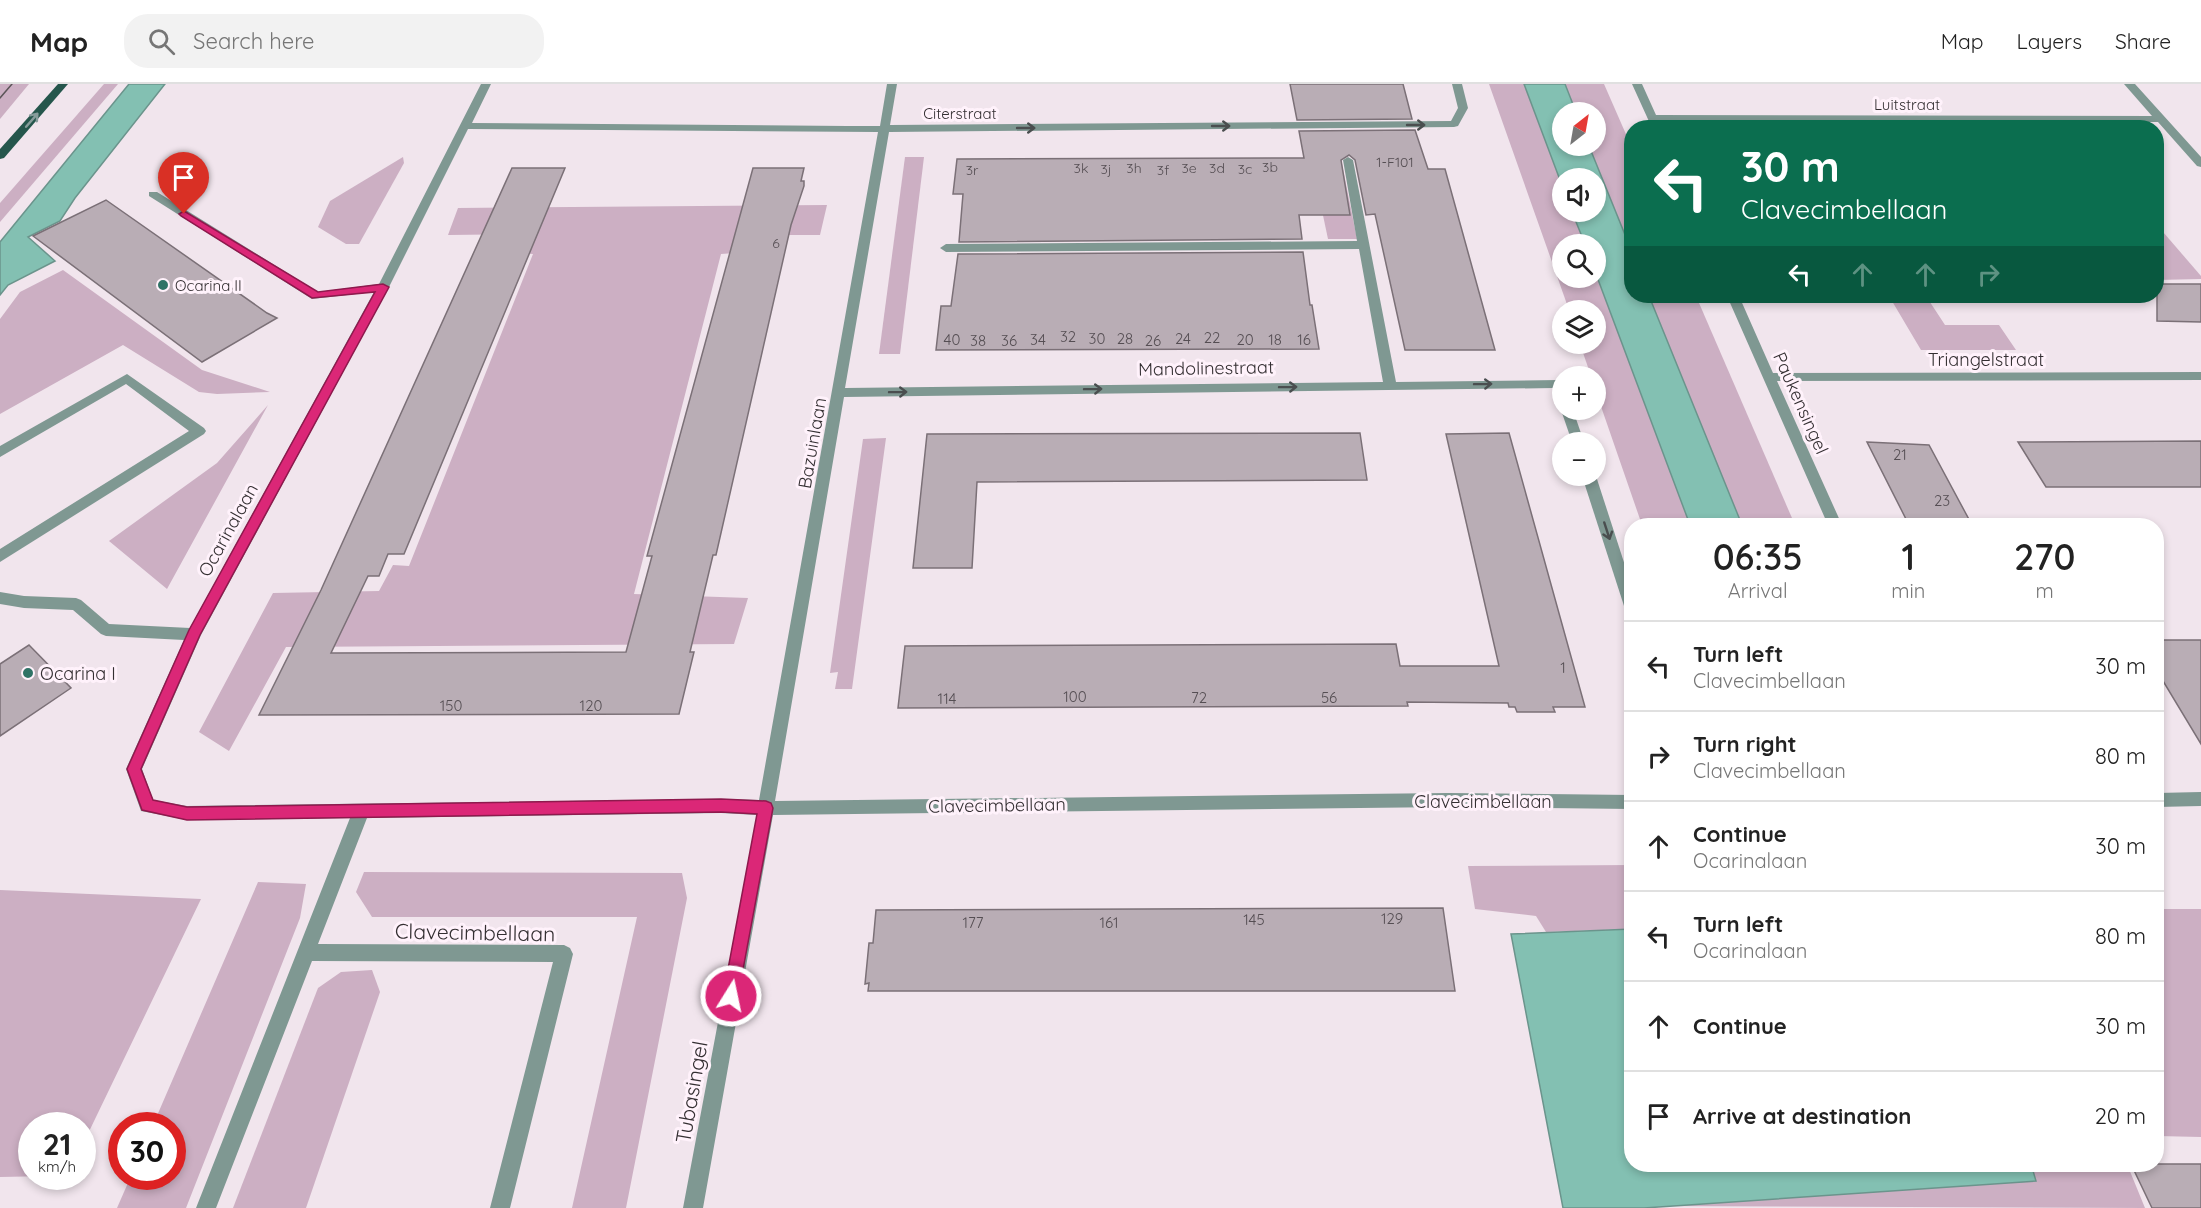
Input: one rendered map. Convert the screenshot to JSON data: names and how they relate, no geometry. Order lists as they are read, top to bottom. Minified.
{"streets":{"street":["Luitstraat","Citerstraat","Triangelstraat","Mandolinestraat","Paukensingel","Bazuinlaan","Ocarinalaan","Clavecimbellaan","Tubasingel"]},"crossings":[["Citerstraat","Bazuinlaan"],["Citerstraat","Ocarinalaan"],["Triangelstraat","Paukensingel"],["Mandolinestraat","Bazuinlaan"],["Bazuinlaan","Clavecimbellaan"],["Bazuinlaan","Tubasingel"],["Ocarinalaan","Clavecimbellaan"],["Clavecimbellaan","Tubasingel"]],"one_way":["Mandolinestraat"],"places":["Ocarina II","Ocarina I"],"house_numbers":["1-F101","3b","3k","3h","3e","3d","3j","3c","3r","3f","6","32","22","30","28","24","40","34","20","18","16","38","36","26","21","23","1","100","72","56","114","150","120","129","145","177","161"],"north":"top right","page":{"header":"Map","search":"Search here","nav":["Map","Layers","Share"],"map_buttons":["+","−"],"turn":["30 m","Clavecimbellaan"],"eta":["06:35","Arrival","1","min","270","m"],"list":[{"name":"Turn left","note":"Clavecimbellaan","value":"30 m"},{"name":"Turn right","note":"Clavecimbellaan","value":"80 m"},{"name":"Continue","note":"Ocarinalaan","value":"30 m"},{"name":"Turn left","note":"Ocarinalaan","value":"80 m"},{"name":"Continue","value":"30 m"},{"name":"Arrive at destination","value":"20 m"}],"speed":"21 km/h","limit":"30"}}
